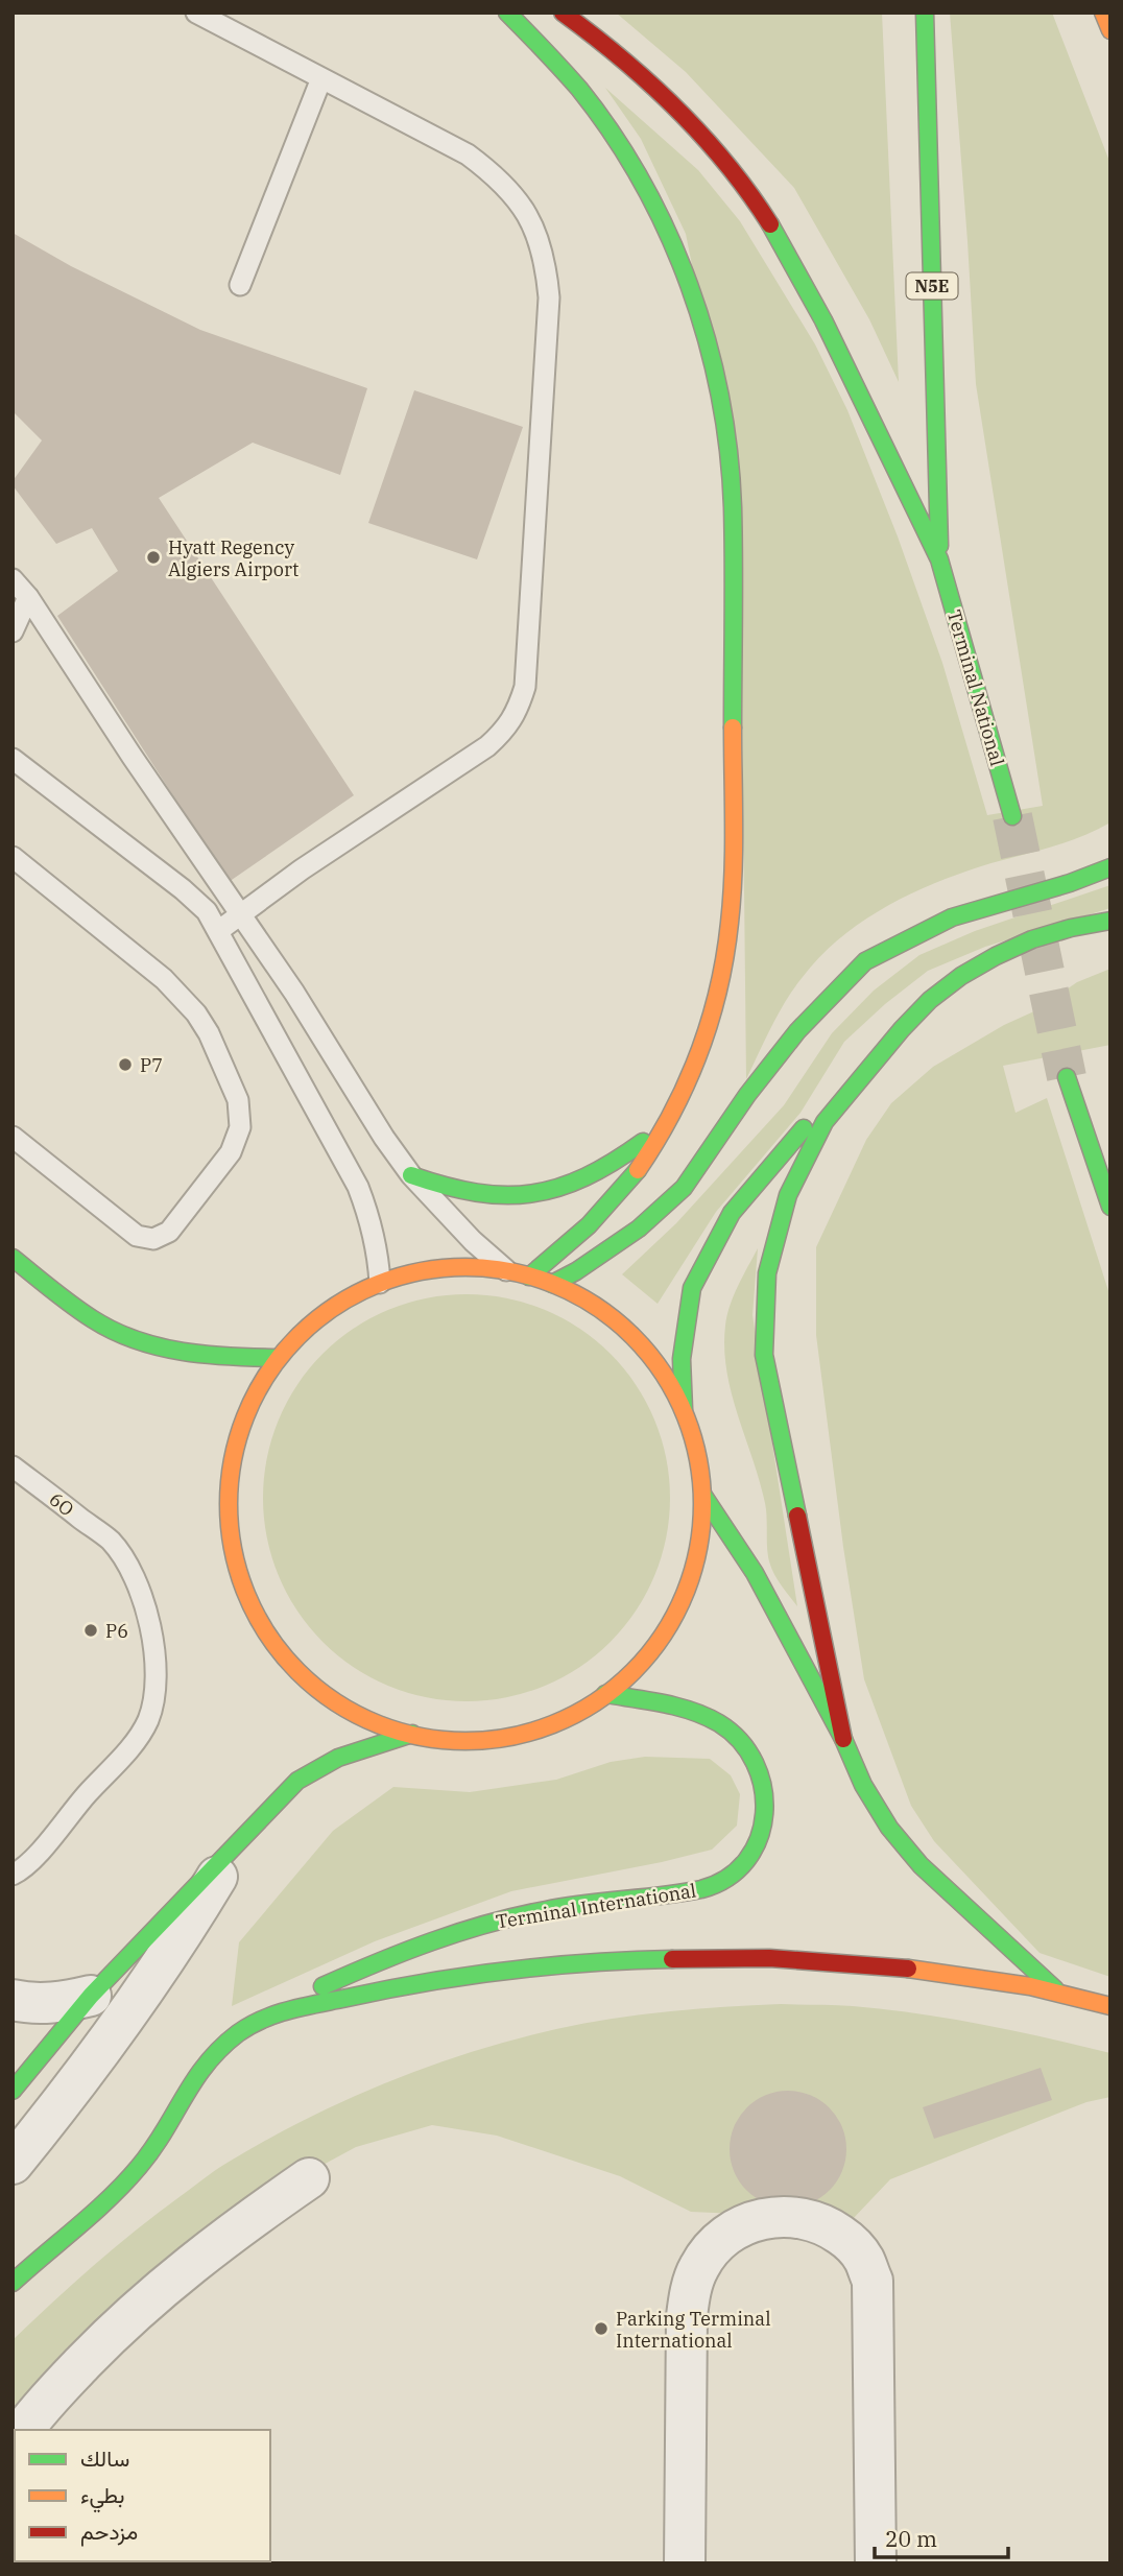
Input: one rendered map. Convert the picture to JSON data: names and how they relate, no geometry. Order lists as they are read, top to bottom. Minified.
{"streets":{"main road":["N5E","Terminal National","Terminal International"],"lane":["6O"]},"crossings":[["N5E","Terminal National"]],"places":["Hyatt Regency Algiers Airport","P7","P6","Parking Terminal International"],"legend":["سالك","بطيء","مزدحم"],"scale_bar":"20 m"}
